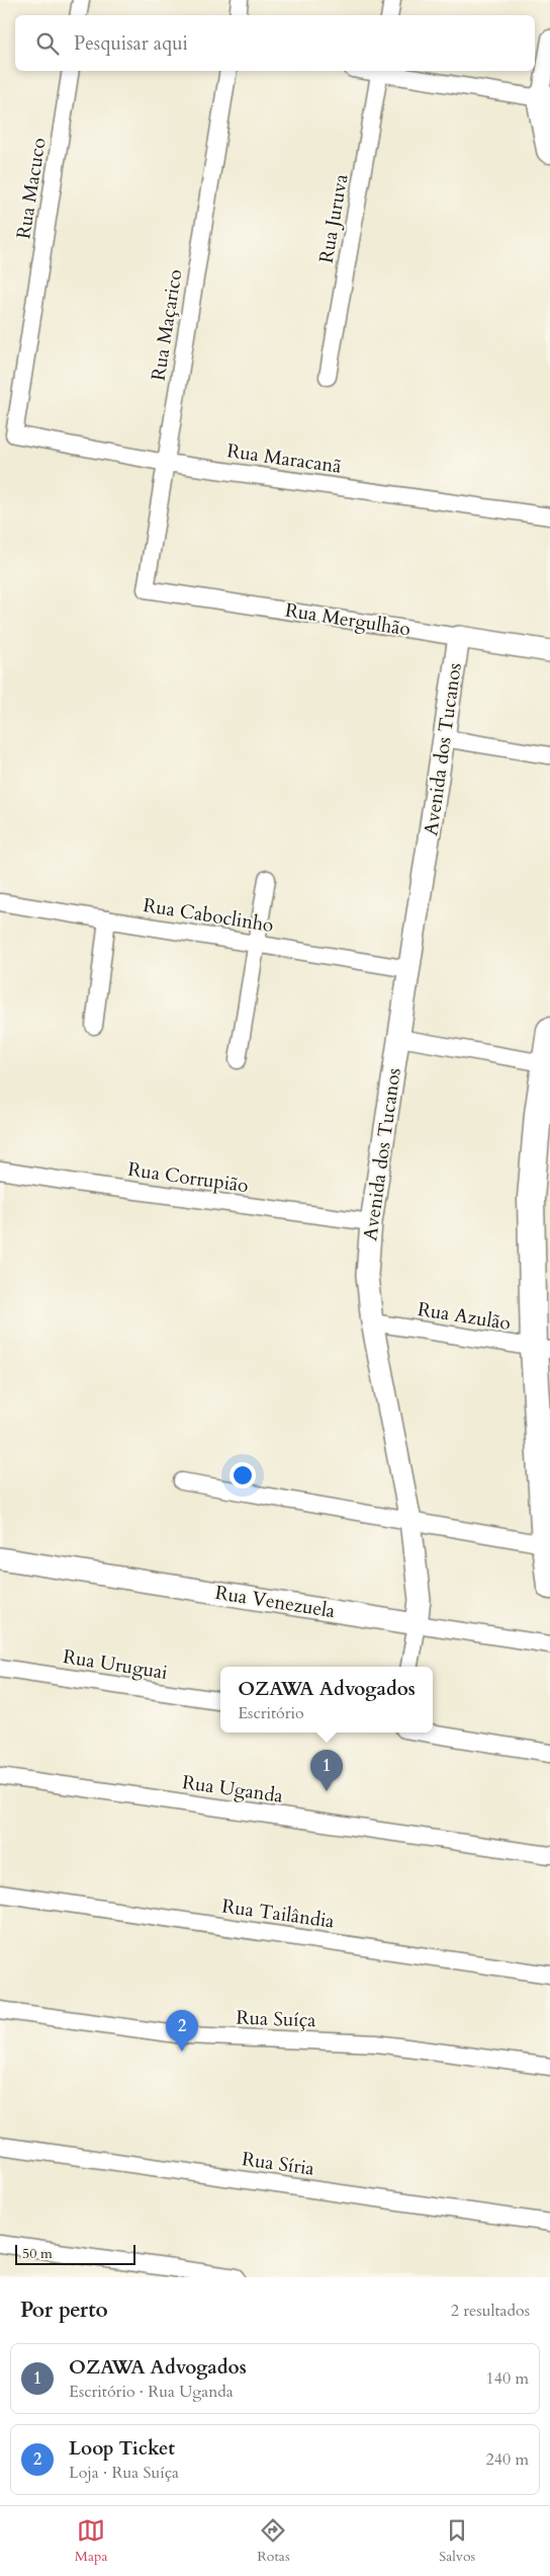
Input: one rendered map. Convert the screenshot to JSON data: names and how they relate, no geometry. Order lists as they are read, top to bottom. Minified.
{"streets":{"street":["Rua Macuco","Rua Juruva","Rua Maçarico","Rua Maracanã","Rua Mergulhão","Avenida dos Tucanos","Rua Caboclinho","Rua Corrupião","Rua Azulão","Rua Venezuela","Rua Uruguai","Rua Uganda","Rua Tailândia","Rua Suíça","Rua Síria"]},"crossings":[["Rua Macuco","Rua Maracanã"],["Rua Maçarico","Rua Maracanã"],["Rua Maçarico","Rua Mergulhão"],["Rua Mergulhão","Avenida dos Tucanos"],["Avenida dos Tucanos","Rua Caboclinho"],["Avenida dos Tucanos","Rua Corrupião"],["Avenida dos Tucanos","Rua Azulão"],["Avenida dos Tucanos","Rua Venezuela"]],"scale_bar":"50 m","page":{"search":"Pesquisar aqui","popup":["OZAWA Advogados","Escritório"],"pins":["1","2"],"scale":"50 m","heading":["Por perto","2 resultados"],"list":[{"mark":"1","name":"OZAWA Advogados","note":"Escritório · Rua Uganda","value":"140 m"},{"mark":"2","name":"Loop Ticket","note":"Loja · Rua Suíça","value":"240 m"}],"nav":["Mapa","Rotas","Salvos"]}}
